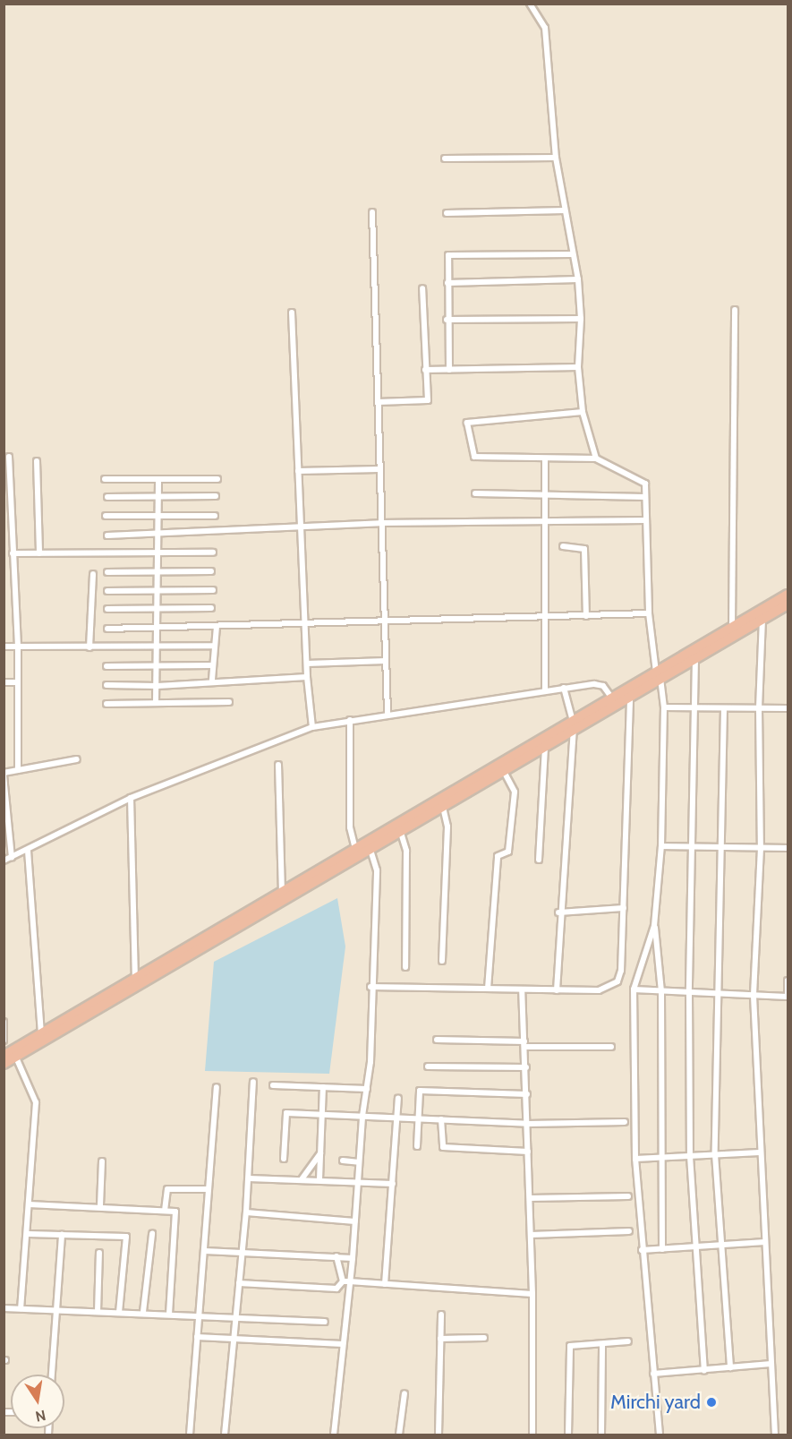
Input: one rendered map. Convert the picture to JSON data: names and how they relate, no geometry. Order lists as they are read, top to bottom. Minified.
{"places":["Mirchi yard"],"north":"bottom"}
